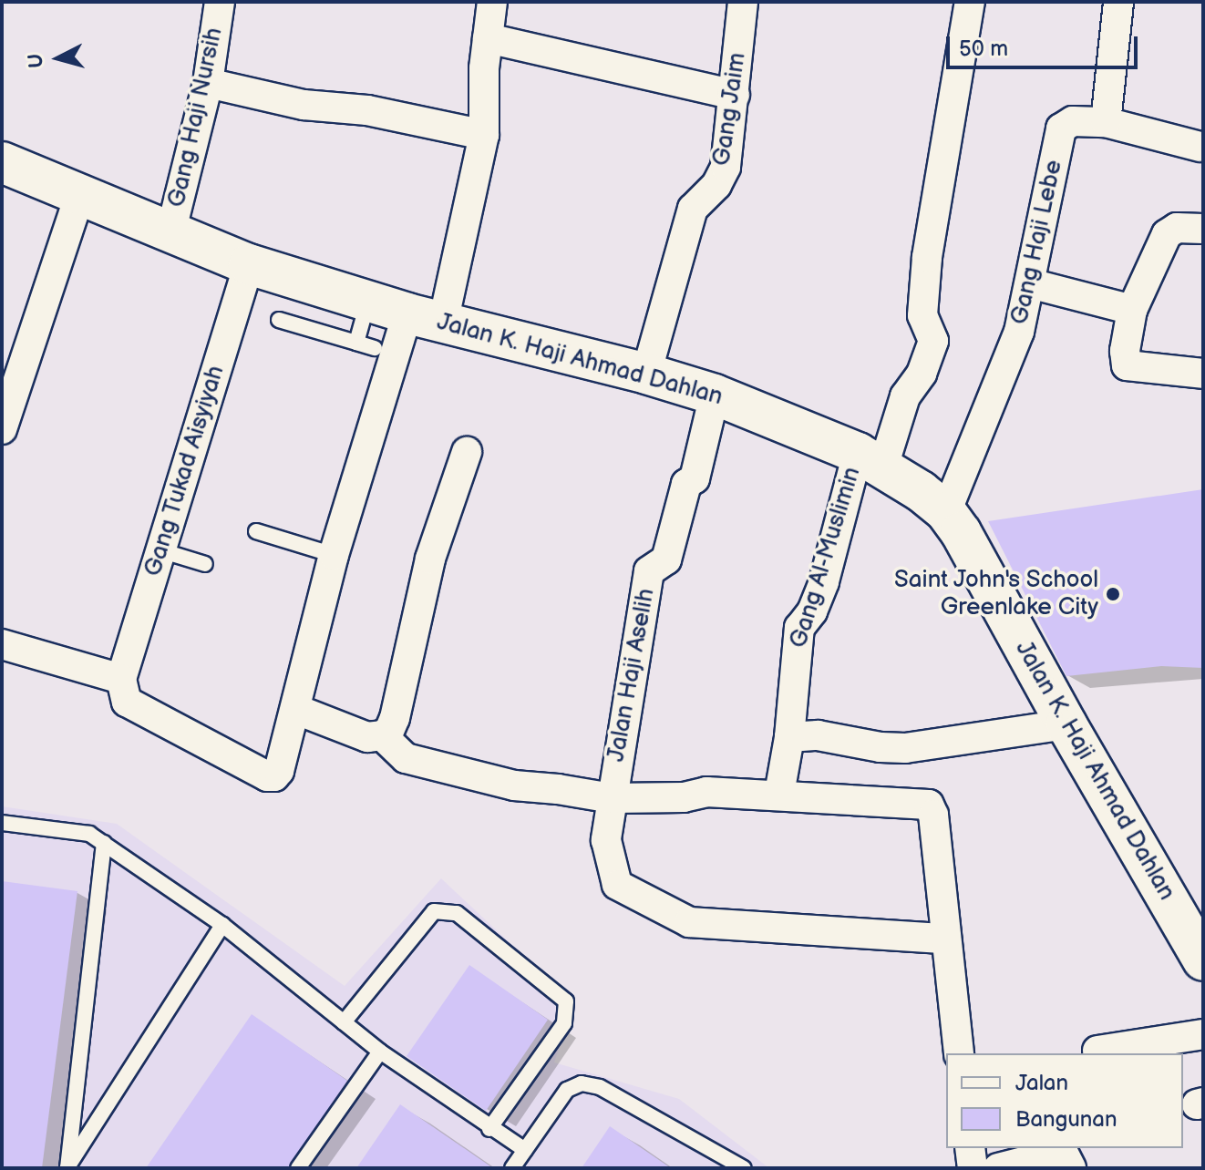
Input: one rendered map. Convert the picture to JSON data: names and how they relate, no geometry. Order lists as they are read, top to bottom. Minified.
{"streets":{"main road":["Jalan K. Haji Ahmad Dahlan"],"street":["Gang Jaim","Gang Haji Nursih","Gang Haji Lebe","Gang Tukad Aisyiyah","Gang Al-Muslimin","Jalan Haji Aselih"]},"crossings":[["Gang Jaim","Jalan K. Haji Ahmad Dahlan"],["Gang Haji Nursih","Jalan K. Haji Ahmad Dahlan"],["Gang Haji Lebe","Jalan K. Haji Ahmad Dahlan"],["Jalan K. Haji Ahmad Dahlan","Gang Tukad Aisyiyah"],["Jalan K. Haji Ahmad Dahlan","Gang Al-Muslimin"],["Jalan K. Haji Ahmad Dahlan","Jalan Haji Aselih"]],"places":["Saint John's School Greenlake City"],"legend":["Jalan","Bangunan"],"scale_bar":"50 m","north":"left"}
